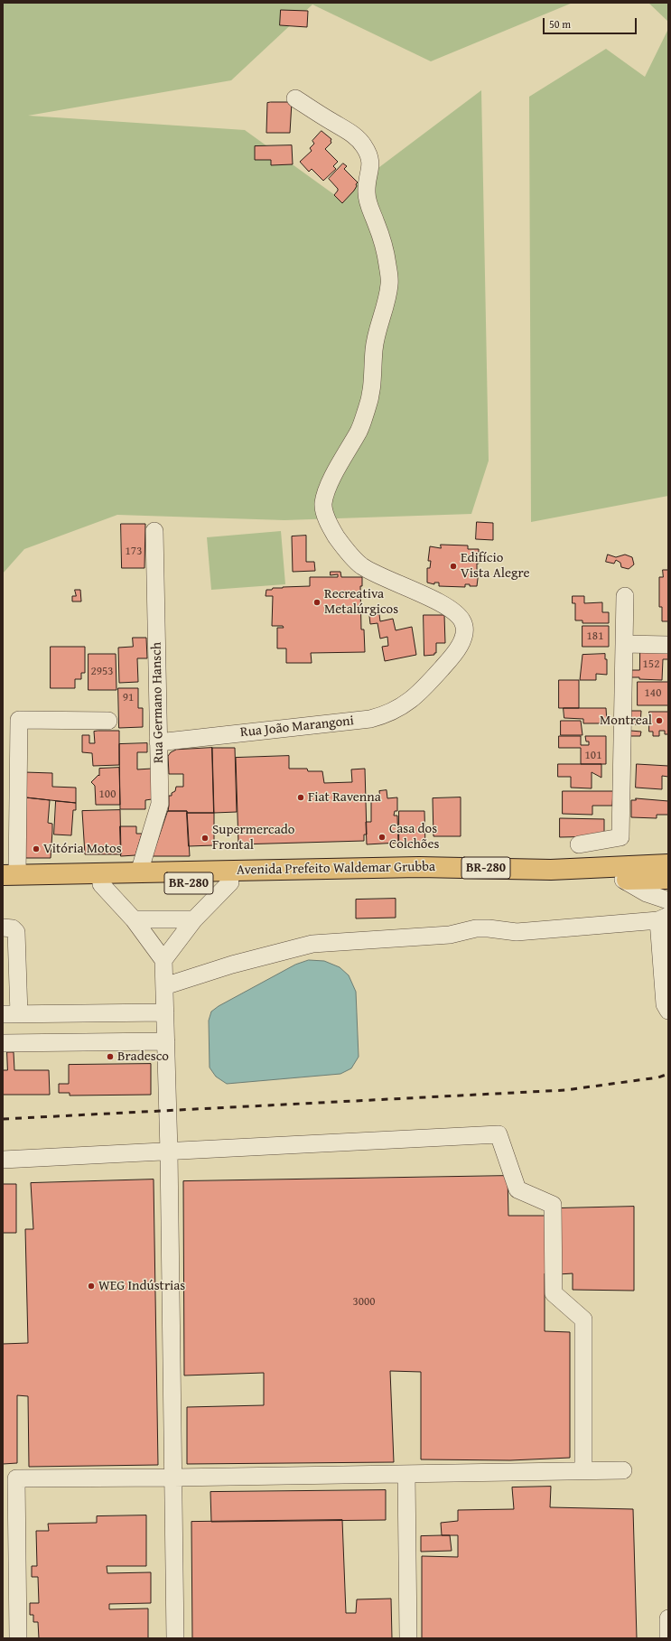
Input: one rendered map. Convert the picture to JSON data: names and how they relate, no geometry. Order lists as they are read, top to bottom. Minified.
{"streets":{"highway":["BR-280","Avenida Prefeito Waldemar Grubba"],"street":["Rua Germano Hansch","Rua João Marangoni"]},"crossings":[["Rua Germano Hansch","Rua João Marangoni"],["Rua Germano Hansch","Avenida Prefeito Waldemar Grubba"]],"places":["Edifício Vista Alegre","Recreativa Metalúrgicos","Montreal","Fiat Ravenna","Casa dos Colchões","Supermercado Frontal","Vitória Motos","Bradesco","WEG Indústrias"],"house_numbers":["173","181","152","2953","140","91","101","100","3000"],"scale_bar":"50 m"}
